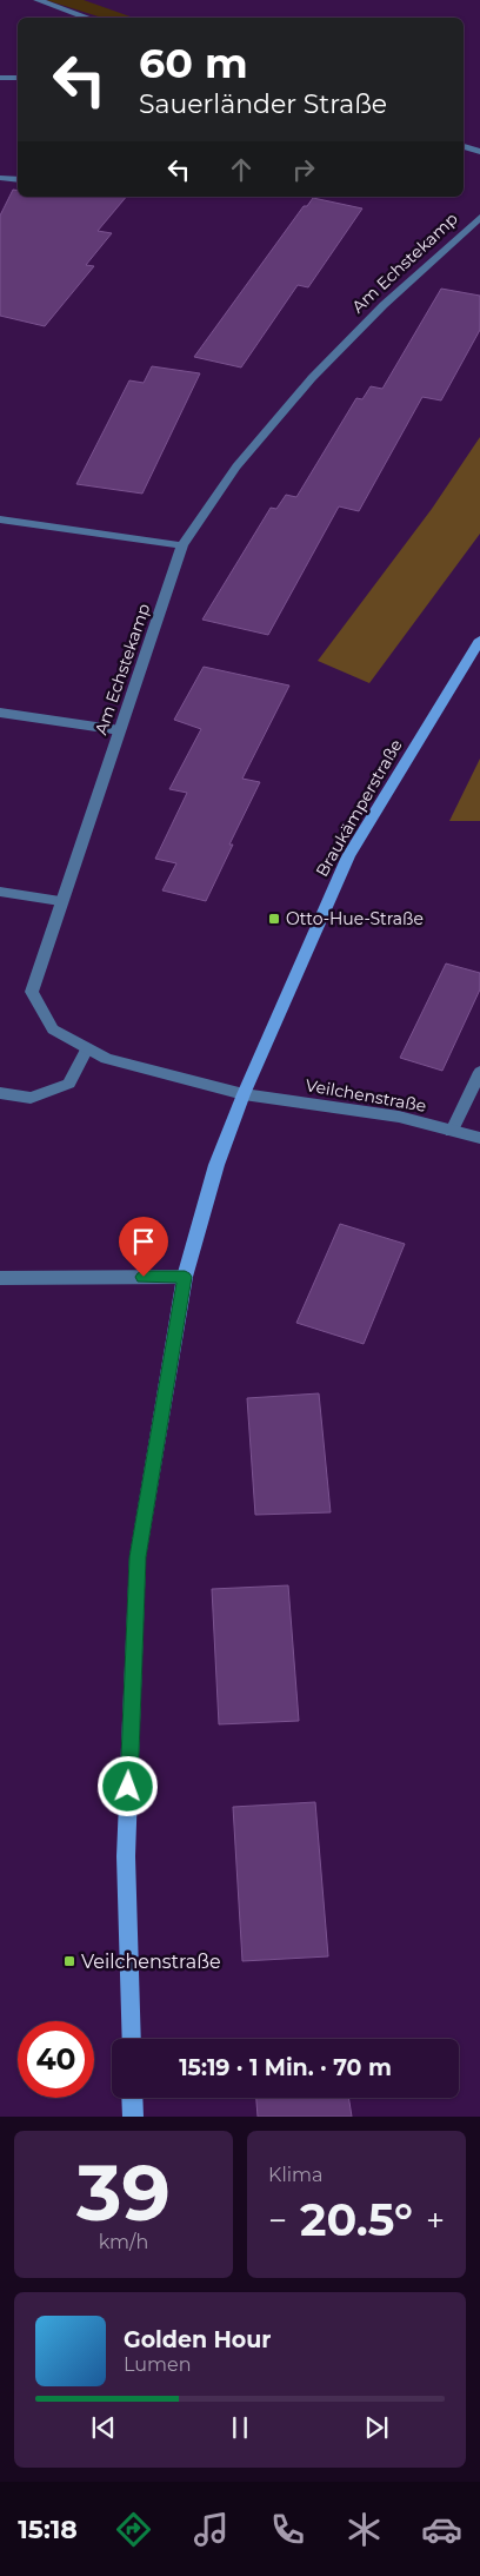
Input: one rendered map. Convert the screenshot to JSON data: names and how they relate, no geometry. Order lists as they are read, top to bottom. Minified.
{"streets":{"street":["Am Echstekamp","Braukämperstraße","Veilchenstraße"]},"crossings":[["Am Echstekamp","Braukämperstraße"],["Am Echstekamp","Veilchenstraße"],["Braukämperstraße","Veilchenstraße"]],"places":{"transit":["Otto-Hue-Straße","Veilchenstraße"]},"page":{"turn":["60 m","Sauerländer Straße"],"limit":"40","trip":"15:19 · 1 Min. · 70 m","tile":[["39","km/h"],"Klima"],"heat":["−","20.5°","+"],"song":["Golden Hour","Lumen"],"tabs":"15:18"}}
